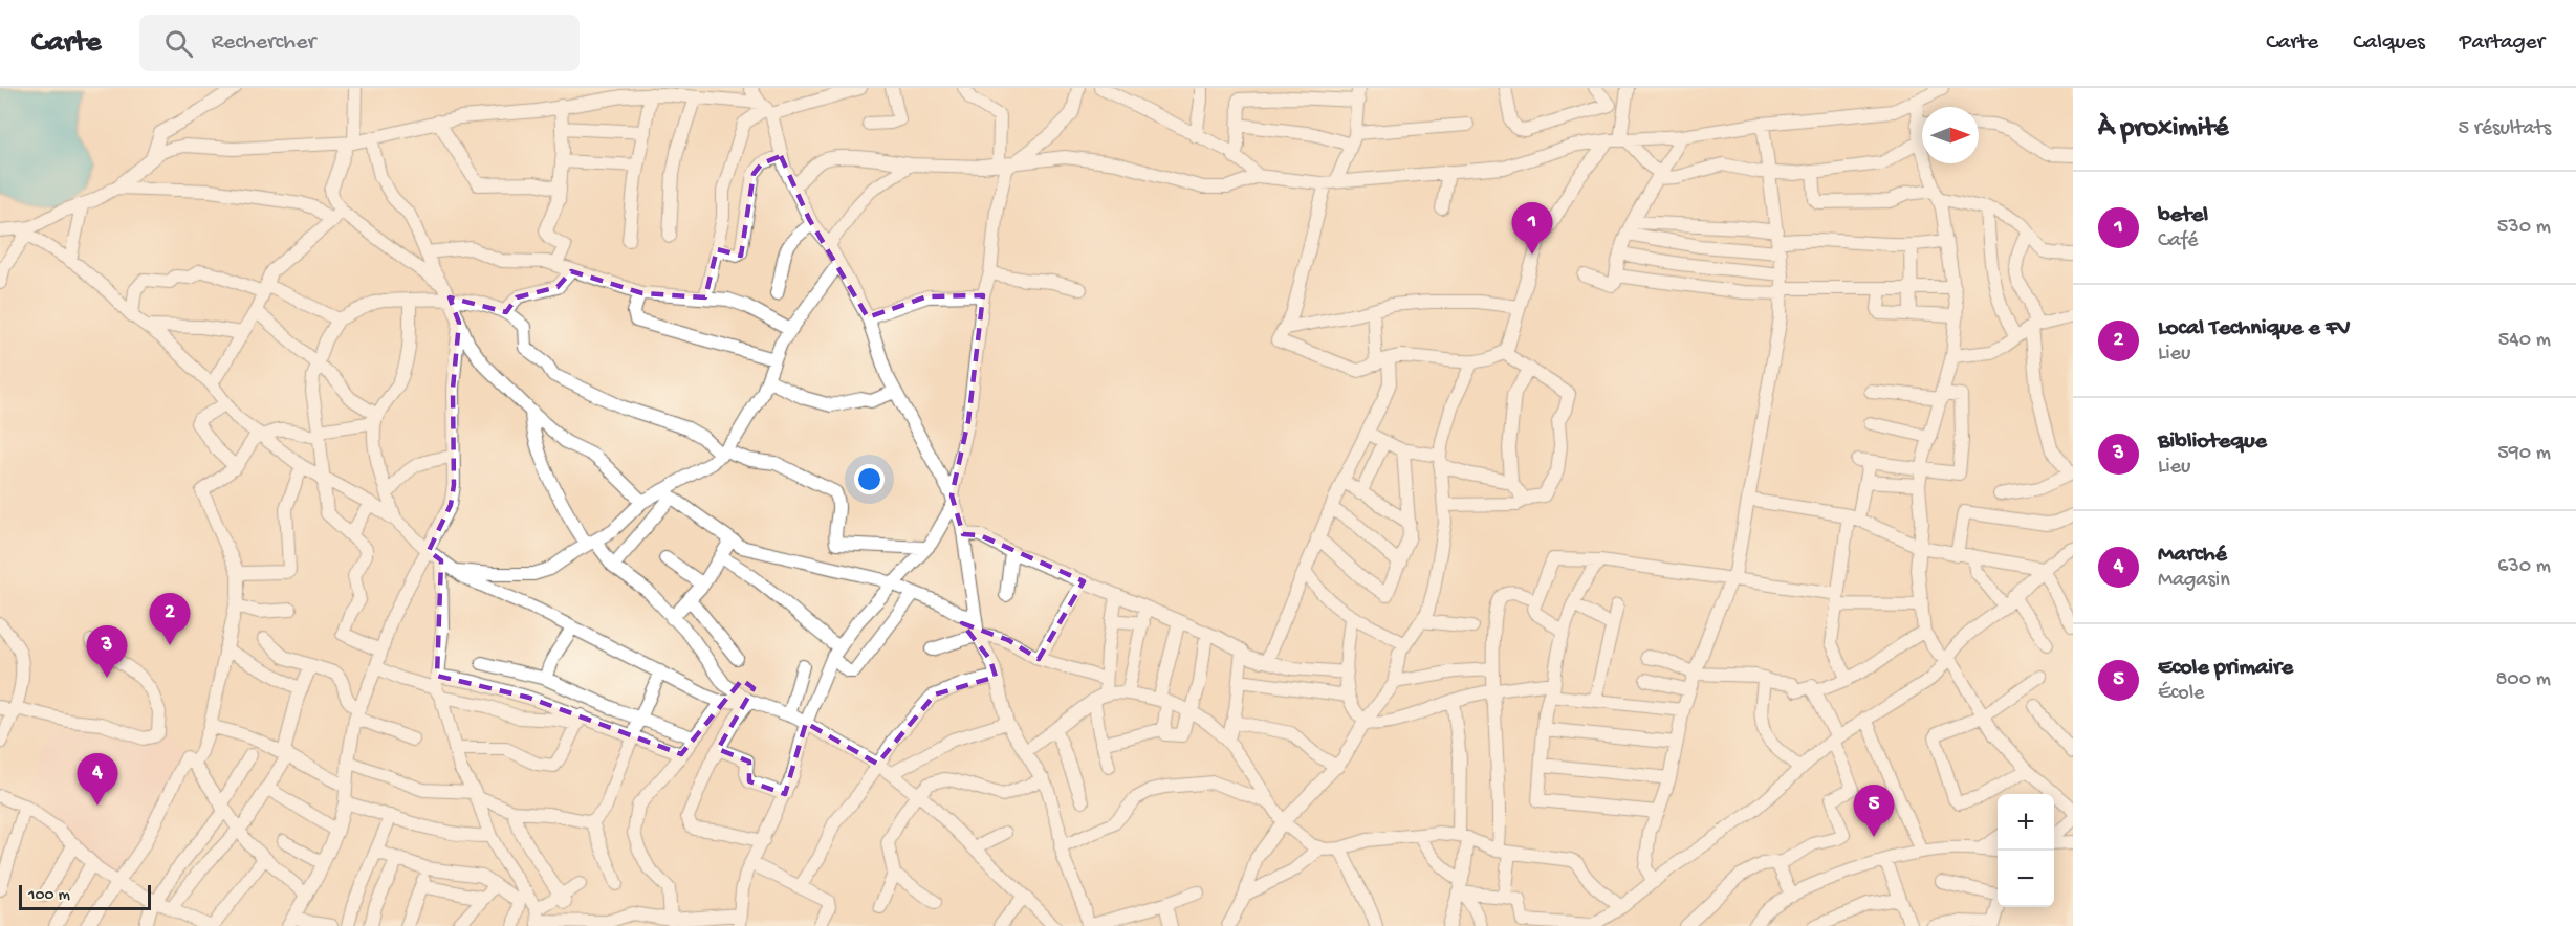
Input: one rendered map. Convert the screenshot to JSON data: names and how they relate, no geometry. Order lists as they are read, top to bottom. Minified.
{"scale_bar":"100 m","north":"right","page":{"header":"Carte","search":"Rechercher","nav":["Carte","Calques","Partager"],"heading":["À proximité","5 résultats"],"list":[{"mark":"1","name":"betel","note":"Café","value":"530 m"},{"mark":"2","name":"Local Technique e FV","note":"Lieu","value":"540 m"},{"mark":"3","name":"Biblioteque","note":"Lieu","value":"590 m"},{"mark":"4","name":"Marché","note":"Magasin","value":"630 m"},{"mark":"5","name":"Ecole primaire","note":"École","value":"800 m"}],"pins":["1","2","3","4","5"],"map_buttons":["+","−"],"scale":"100 m"}}
